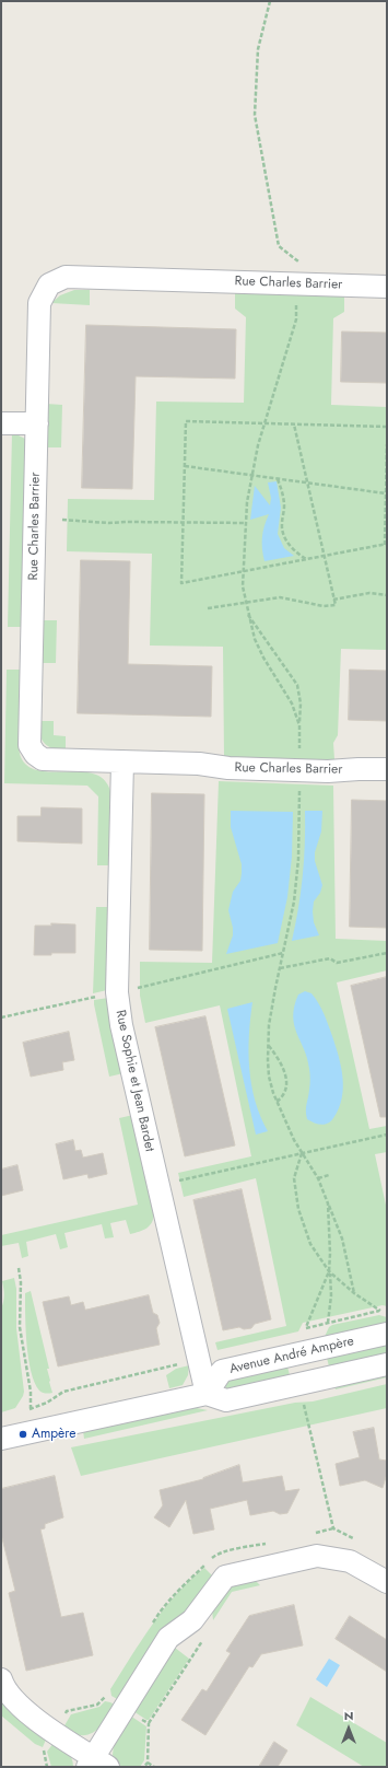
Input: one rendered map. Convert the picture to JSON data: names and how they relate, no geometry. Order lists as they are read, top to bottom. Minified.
{"streets":{"street":["Rue Charles Barrier","Rue Sophie et Jean Bardet","Avenue André Ampère"]},"crossings":[["Rue Charles Barrier","Rue Sophie et Jean Bardet"],["Rue Sophie et Jean Bardet","Avenue André Ampère"]],"places":["Ampère"],"north":"top"}
